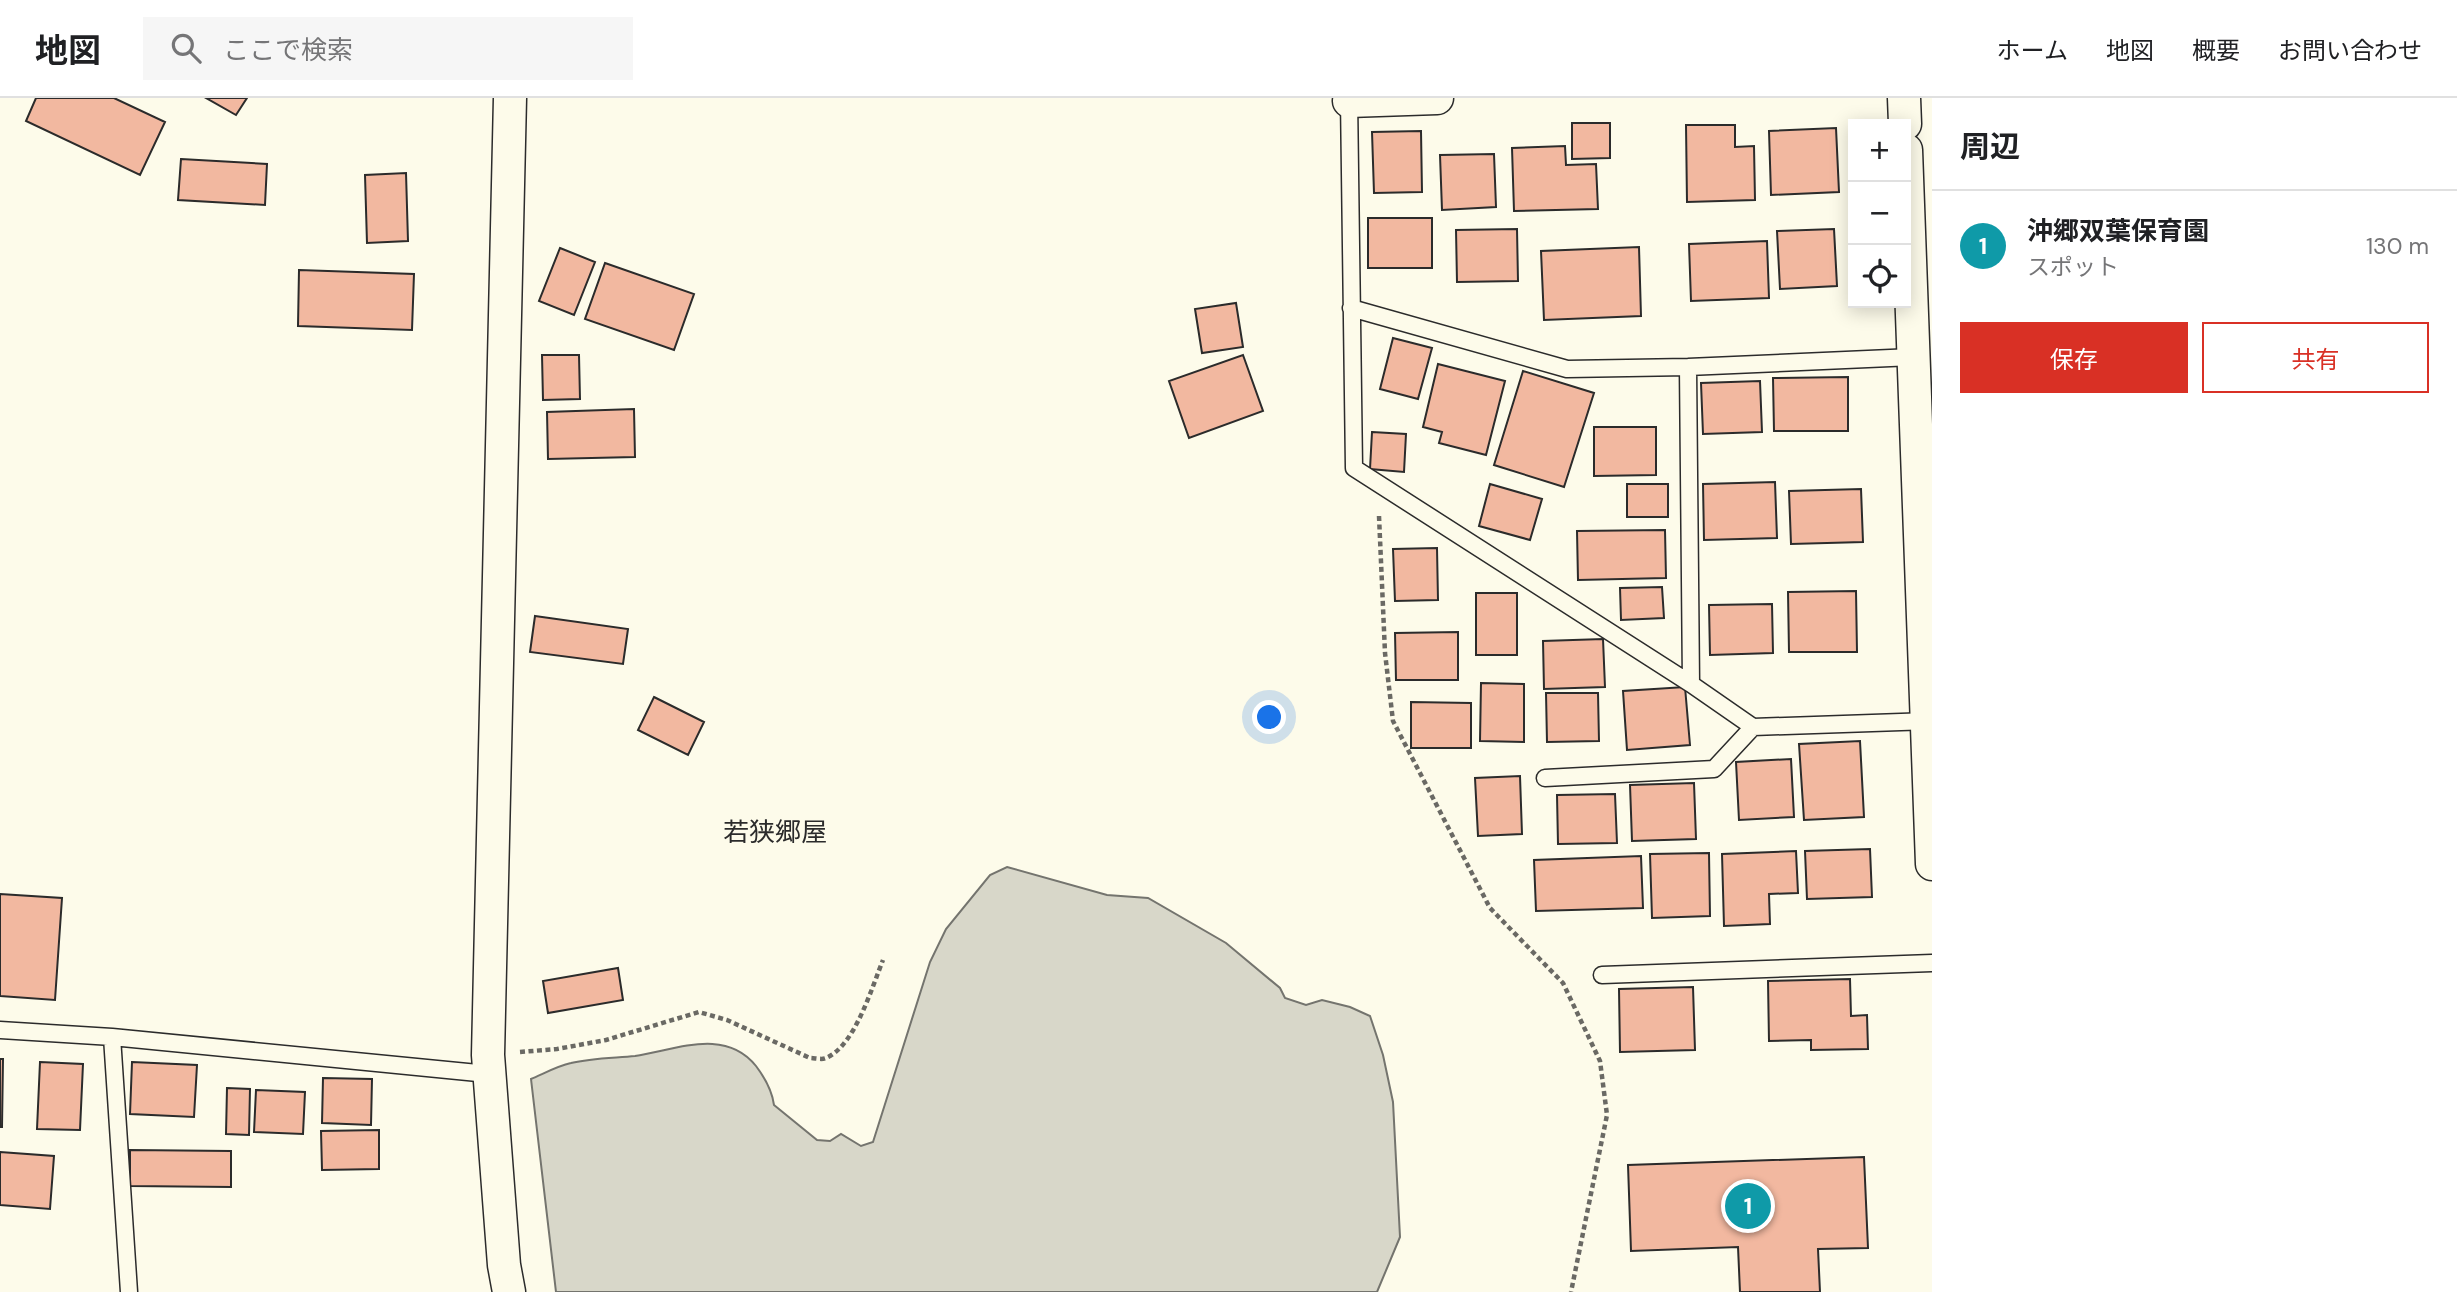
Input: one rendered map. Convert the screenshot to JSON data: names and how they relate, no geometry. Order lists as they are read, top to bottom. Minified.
{"districts":["若狭郷屋"],"page":{"header":"地図","search":"ここで検索","nav":["ホーム","地図","概要","お問い合わせ"],"heading":"周辺","map_buttons":["+","−"],"list":[{"mark":"1","name":"沖郷双葉保育園","note":"スポット","value":"130 m"}],"buttons":["保存","共有"],"pins":"1"}}
